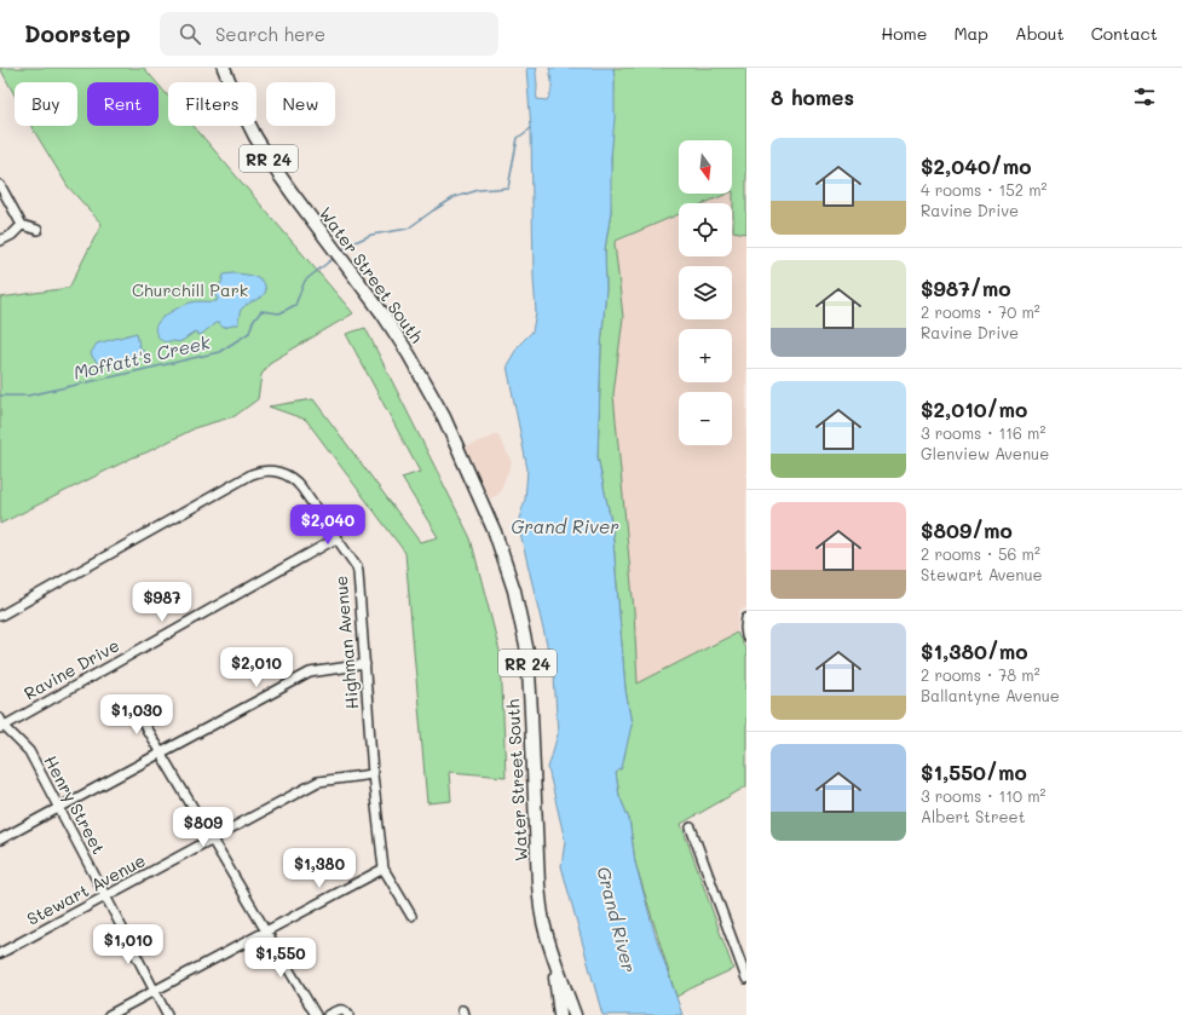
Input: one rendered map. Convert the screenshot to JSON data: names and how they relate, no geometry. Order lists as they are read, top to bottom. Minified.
{"streets":{"main road":["RR 24","Water Street South"],"street":["Highman Avenue","Ravine Drive","Henry Street","Stewart Avenue"]},"crossings":[["Highman Avenue","Ravine Drive"],["Highman Avenue","Stewart Avenue"],["Ravine Drive","Henry Street"],["Henry Street","Stewart Avenue"]],"water":["Moffatt's Creek","Grand River"],"parks":["Churchill Park"],"north":"bottom","page":{"header":"Doorstep","search":"Search here","nav":["Home","Map","About","Contact"],"heading":"8 homes","chip":["Buy","Rent","Filters","New"],"list":[{"name":"$2,040/mo","note":"4 rooms · 152 m² · Ravine Drive"},{"name":"$987/mo","note":"2 rooms · 70 m² · Ravine Drive"},{"name":"$2,010/mo","note":"3 rooms · 116 m² · Glenview Avenue"},{"name":"$809/mo","note":"2 rooms · 56 m² · Stewart Avenue"},{"name":"$1,380/mo","note":"2 rooms · 78 m² · Ballantyne Avenue"},{"name":"$1,550/mo","note":"3 rooms · 110 m² · Albert Street"}],"map_buttons":["+","−"],"price":["$2,040","$987","$2,010","$1,030","$809","$1,380","$1,010","$1,550"]}}
